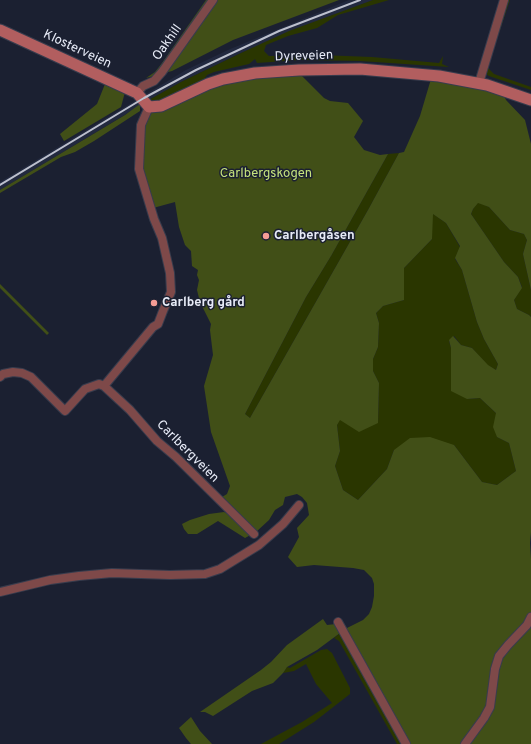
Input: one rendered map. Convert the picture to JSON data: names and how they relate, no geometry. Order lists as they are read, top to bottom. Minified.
{"streets":{"main road":["Klosterveien","Dyreveien"],"street":["Oakhill","Carlbergveien"]},"crossings":[["Oakhill","Klosterveien"]],"parks":["Carlbergskogen"],"places":["Carlbergåsen","Carlberg gård"]}
